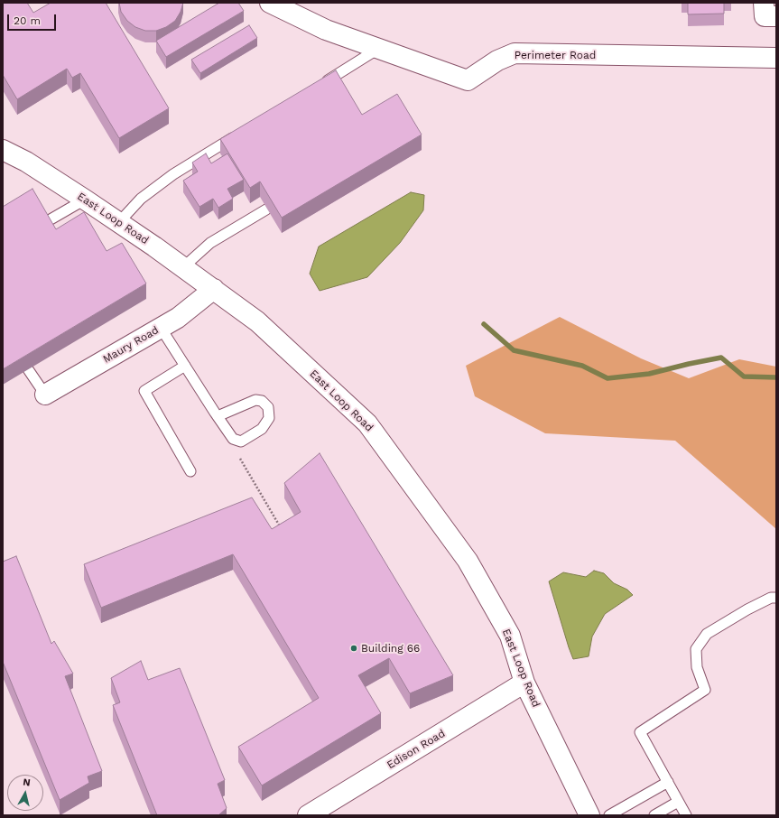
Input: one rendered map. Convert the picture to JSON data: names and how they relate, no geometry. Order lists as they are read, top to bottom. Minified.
{"streets":{"street":["Perimeter Road","East Loop Road","Maury Road","Edison Road"]},"crossings":[["East Loop Road","Maury Road"],["East Loop Road","Edison Road"]],"places":["Building 66"],"scale_bar":"20 m","north":"top"}
